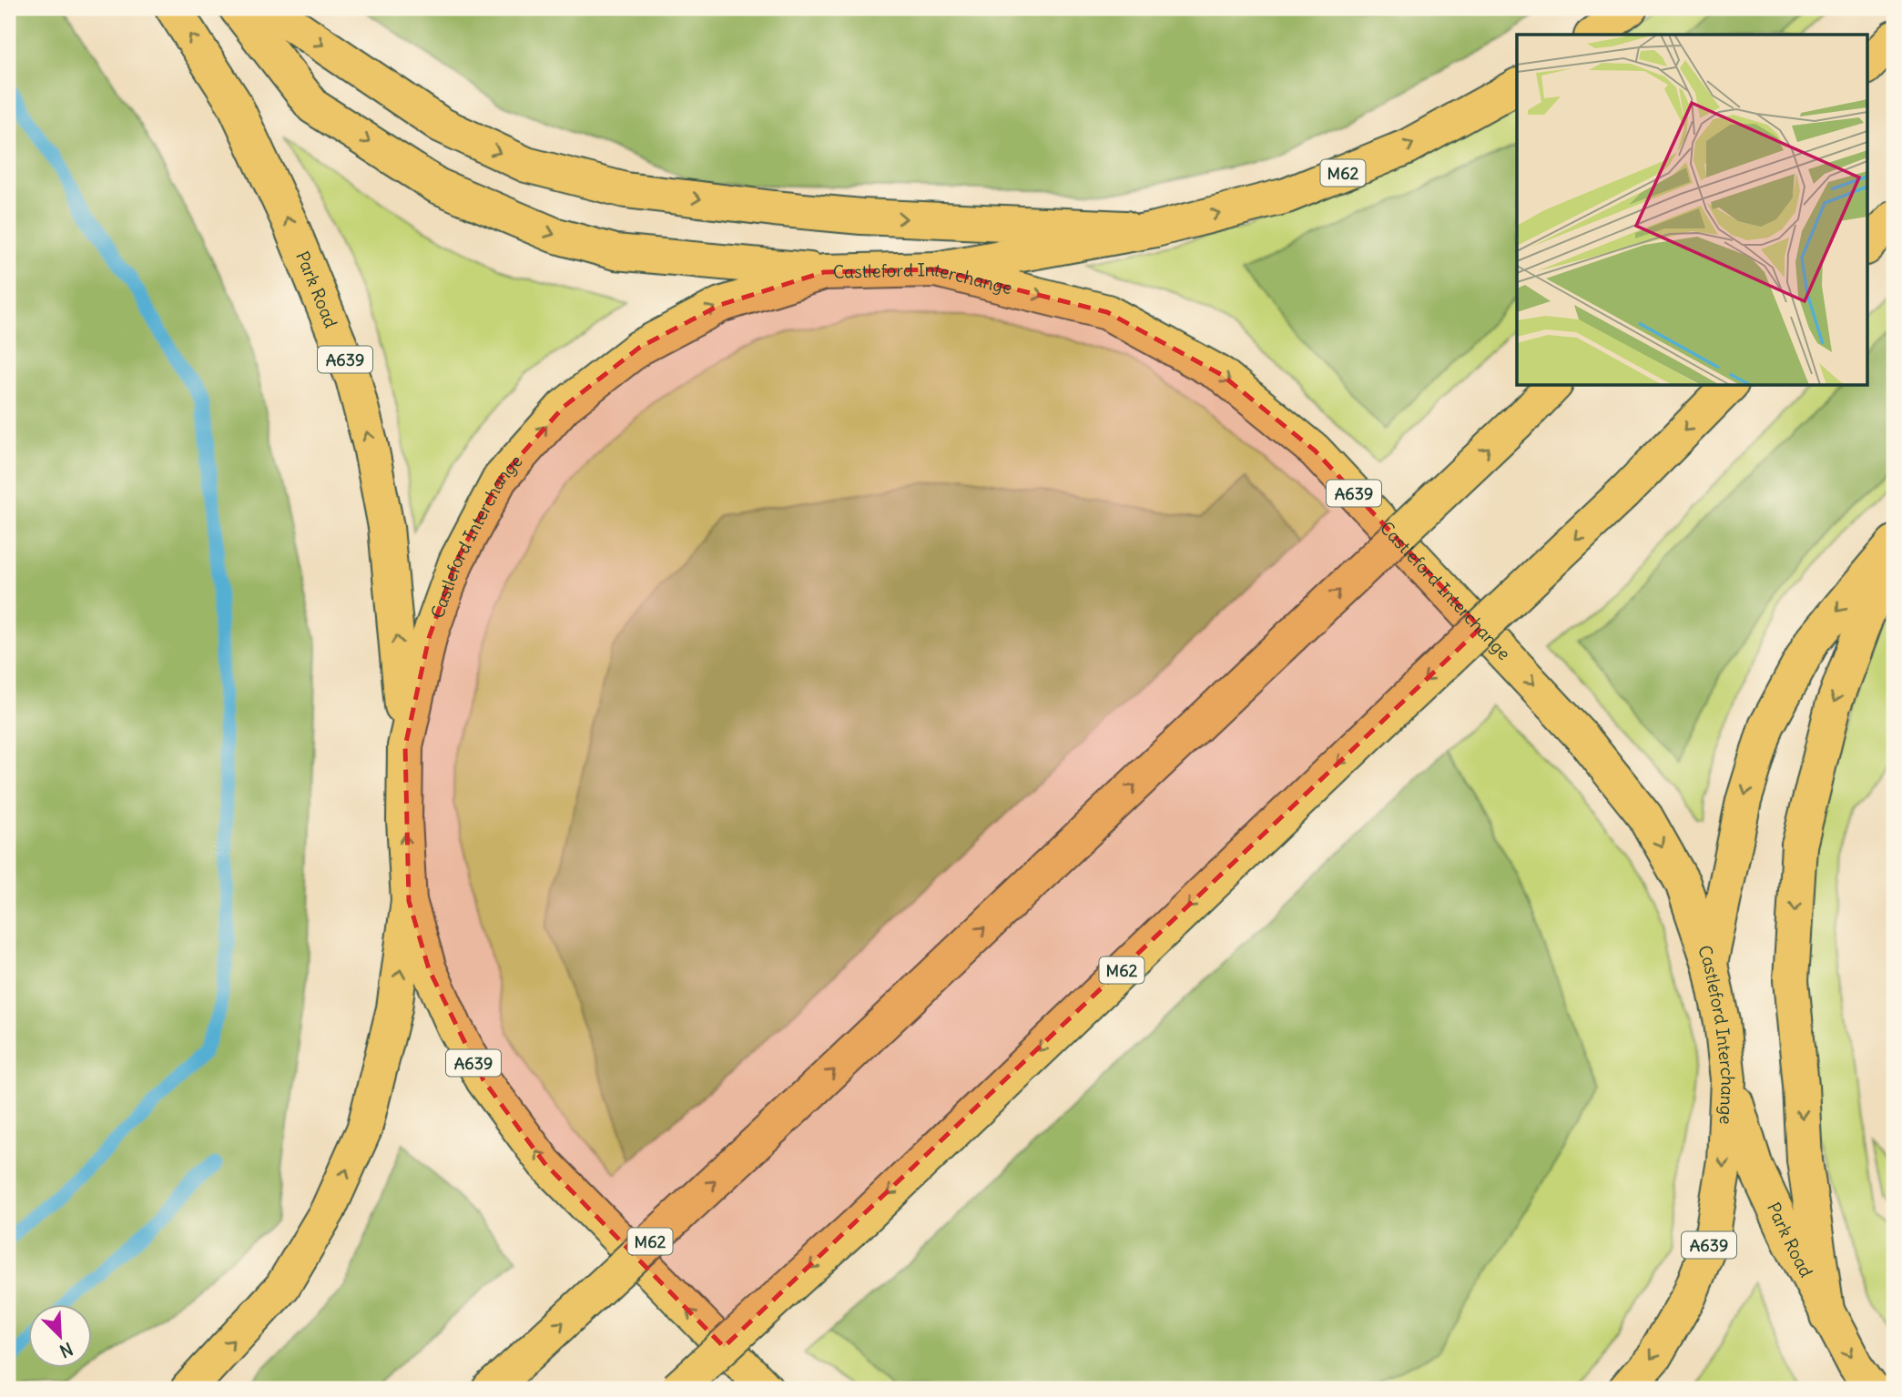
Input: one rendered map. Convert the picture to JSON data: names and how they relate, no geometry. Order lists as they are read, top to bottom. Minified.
{"streets":{"main road":["M62","Castleford Interchange","Park Road","A639"]},"crossings":[["M62","Castleford Interchange"],["Castleford Interchange","Park Road"],["Castleford Interchange","A639"]],"north":"bottom right"}
